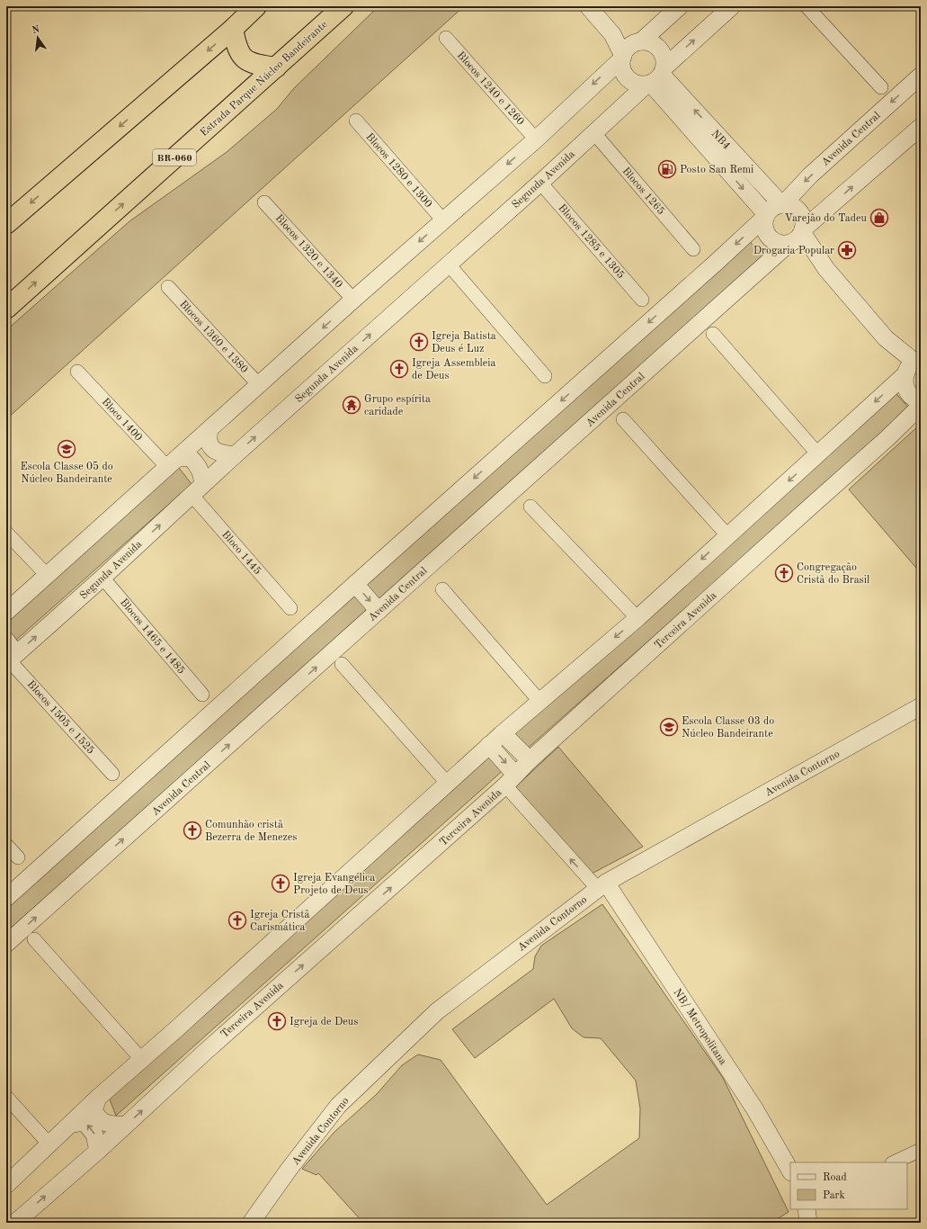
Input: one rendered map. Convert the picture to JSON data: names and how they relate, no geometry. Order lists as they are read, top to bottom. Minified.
{"streets":{"highway":["Estrada Parque Núcleo Bandeirante","BR-060"],"street":["Blocos 1240 e 1260","Avenida Central","NB4","Blocos 1280 e 1300","Segunda Avenida","Blocos 1265","Blocos 1285 e 1305","Blocos 1320 e 1340","Blocos 1360 e 1380","Bloco 1400","Bloco 1445","Terceira Avenida","Blocos 1465 e 1485","Blocos 1505 e 1525","Avenida Contorno","NB/ Metropolitana"]},"crossings":[["Avenida Central","NB4"],["NB4","Segunda Avenida"],["Segunda Avenida","Blocos 1265"],["Segunda Avenida","Blocos 1285 e 1305"],["Segunda Avenida","Bloco 1445"],["Segunda Avenida","Blocos 1465 e 1485"],["Segunda Avenida","Blocos 1505 e 1525"],["Avenida Contorno","NB/ Metropolitana"]],"places":{"fuel station":["Posto San Remi"],"shop":["Varejão do Tadeu"],"pharmacy":["Drogaria Popular"],"church":["Igreja Batista Deus é Luz","Igreja Assembleia de Deus","Congregação Cristã do Brasil","Comunhão cristã Bezerra de Menezes","Igreja Evangélica Projeto de Deus","Igreja Cristã Carismática","Igreja de Deus"],"temple":["Grupo espírita caridade"],"school or university":["Escola Classe 05 do Núcleo Bandeirante","Escola Classe 03 do Núcleo Bandeirante"]},"legend":["Road","Park"],"north":"top"}
